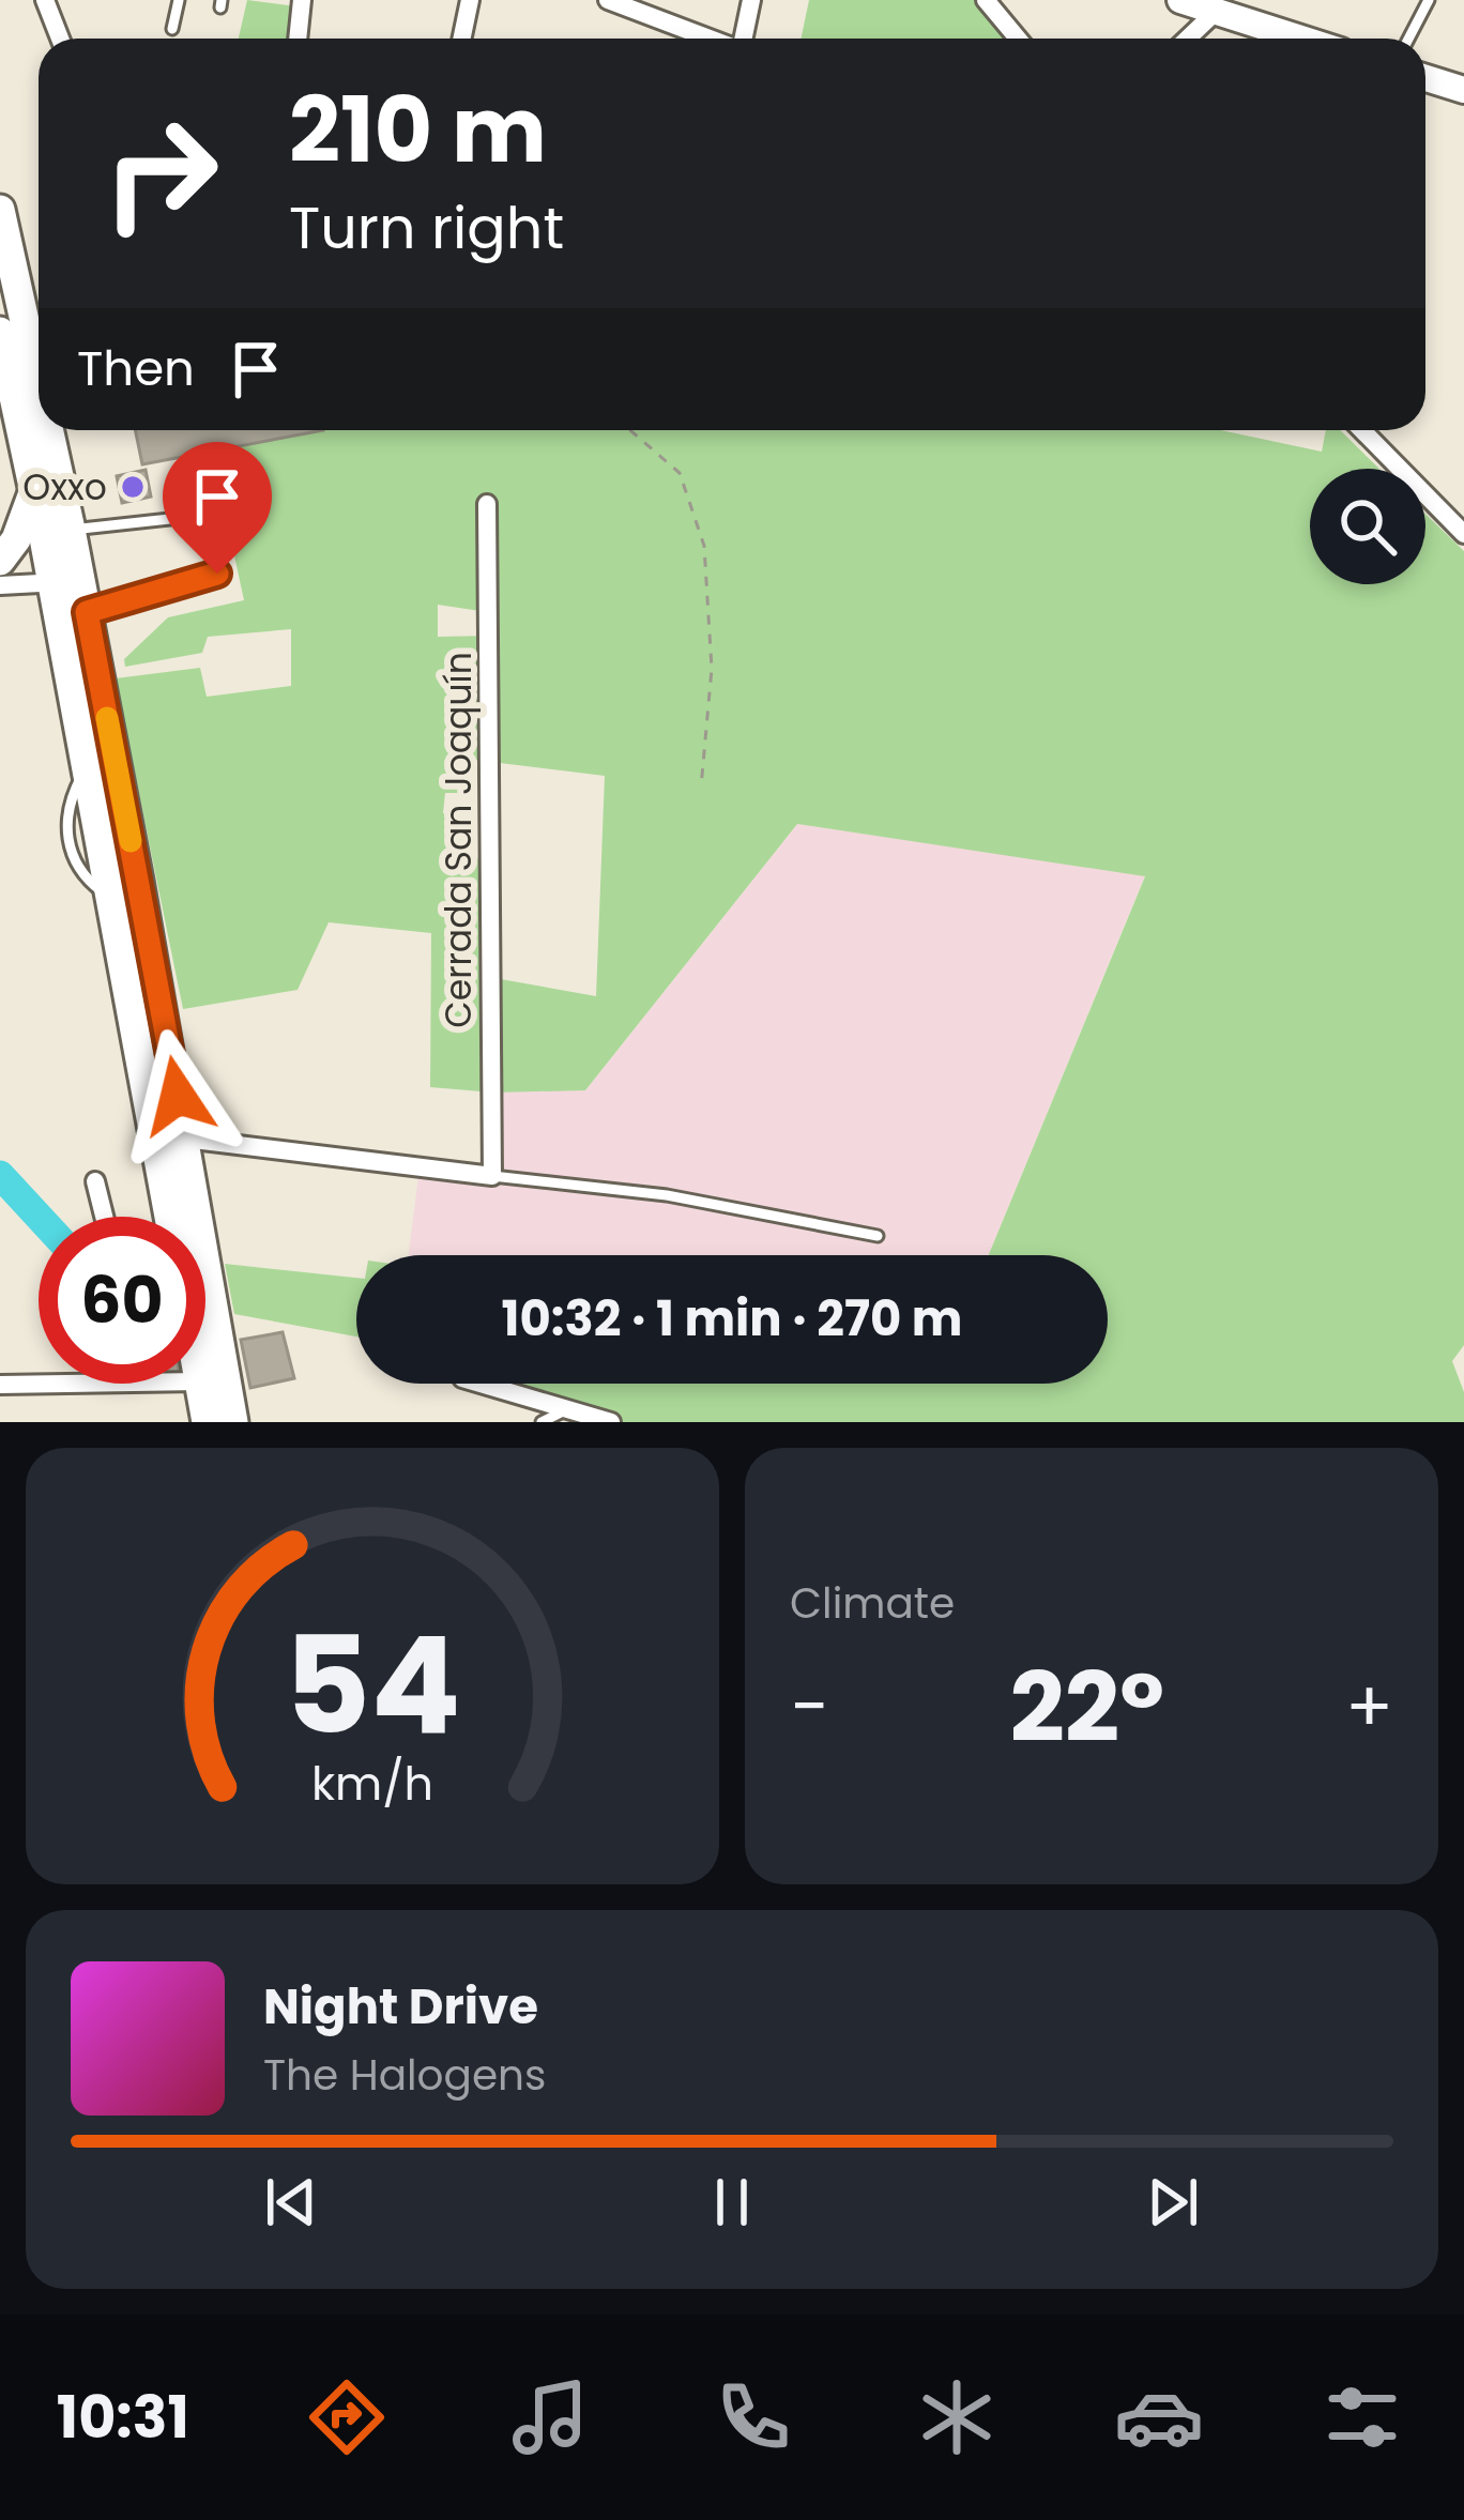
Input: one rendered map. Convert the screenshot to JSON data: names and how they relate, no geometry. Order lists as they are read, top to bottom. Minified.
{"streets":{"street":["Cerrada San Joaquín"]},"places":["Oxxo"],"page":{"turn":["210 m","Turn right"],"then":"Then","limit":"60","trip":"10:32 · 1 min · 270 m","tile":"Climate","heat":["−","22°","+"],"song":["Night Drive","The Halogens"],"tabs":"10:31","gauge":["54","km/h"]}}
